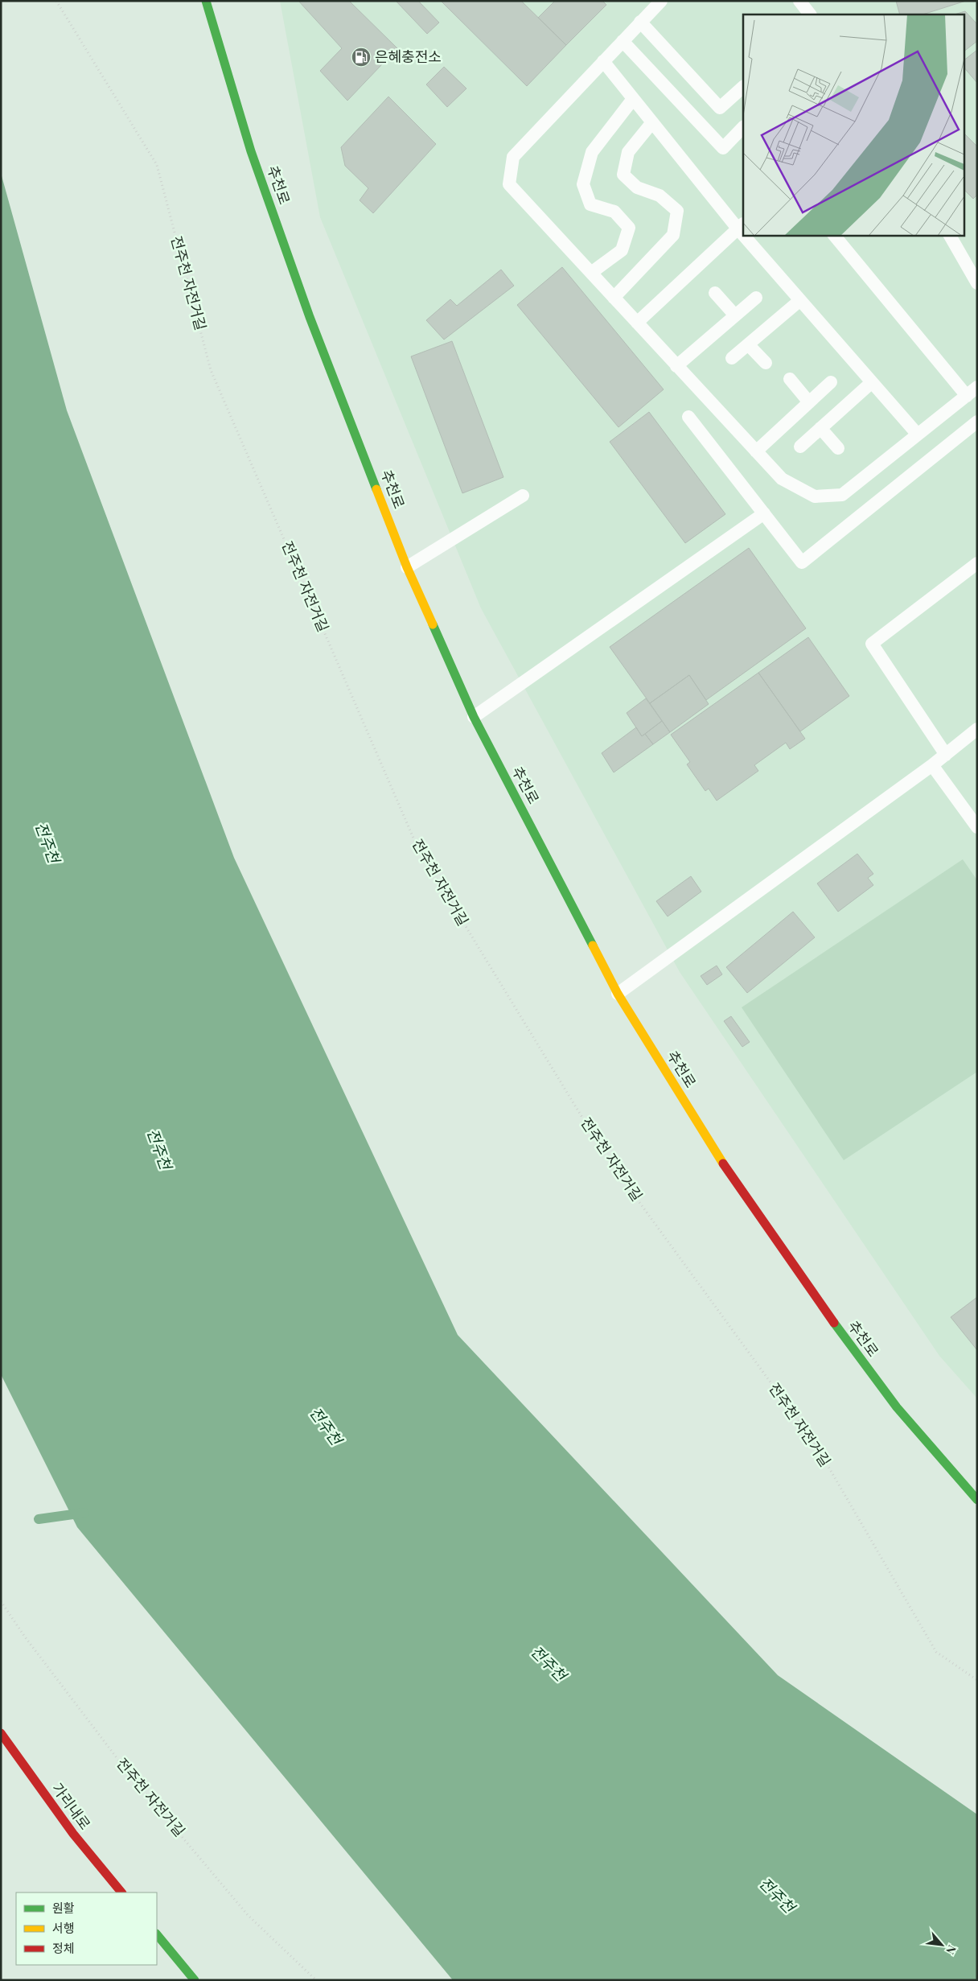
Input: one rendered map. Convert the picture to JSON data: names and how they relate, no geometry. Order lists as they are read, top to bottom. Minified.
{"streets":{"street":["추천로","가리내로"],"path":["전주천 자전거길"]},"water":["전주천"],"places":{"fuel station":["은혜충전소"]},"legend":["원활","서행","정체"],"north":"bottom right"}
